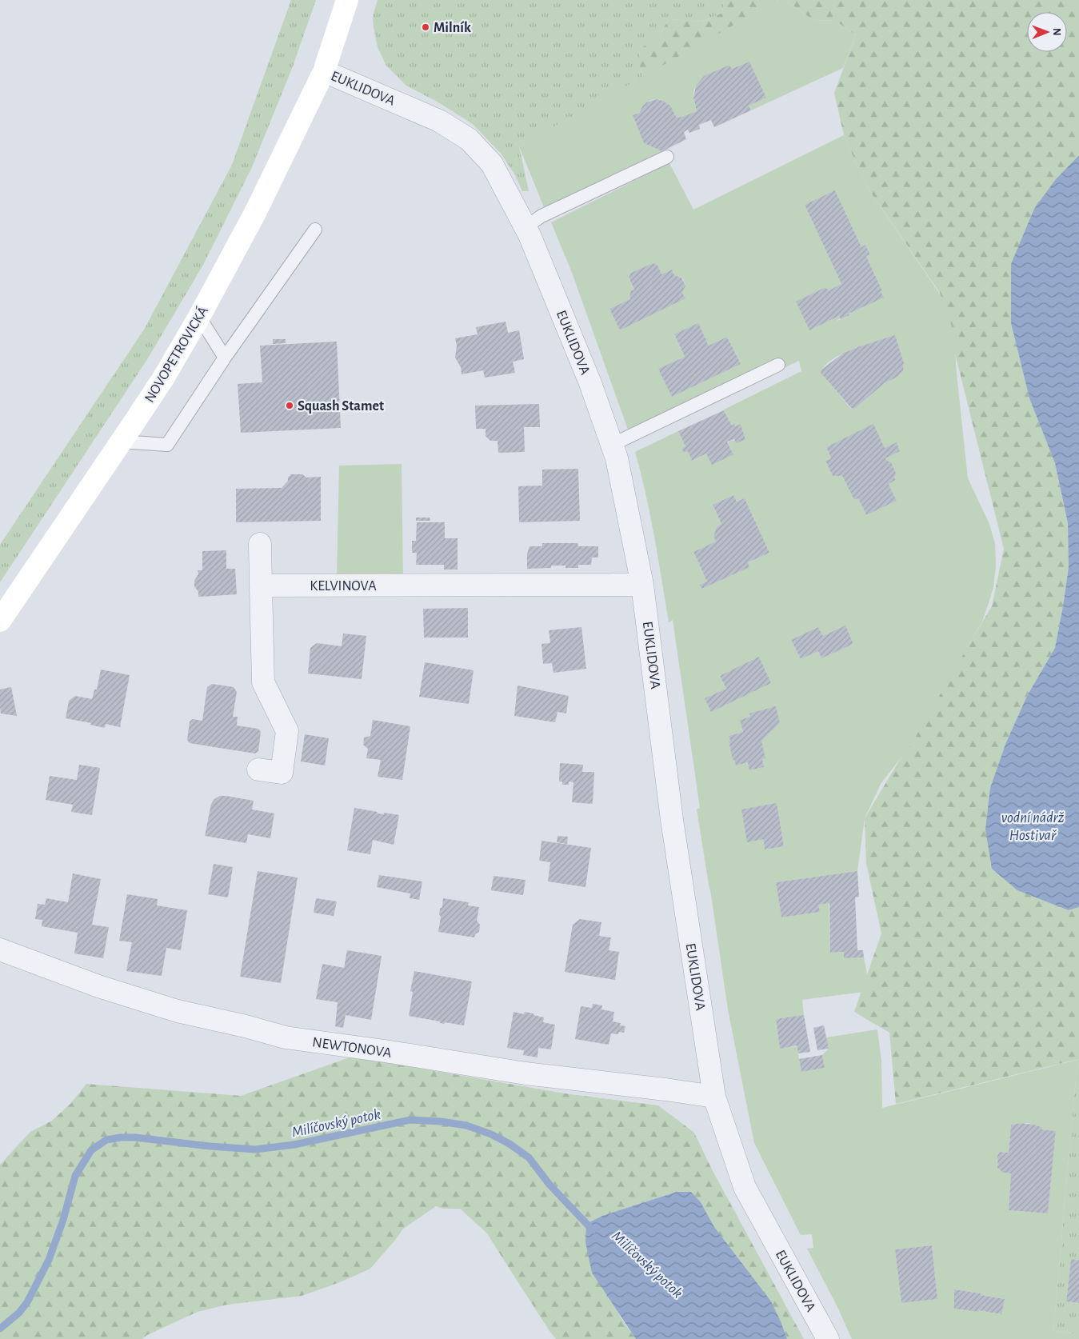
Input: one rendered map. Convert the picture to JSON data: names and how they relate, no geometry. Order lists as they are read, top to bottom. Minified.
{"streets":{"main road":["NOVOPETROVICKÁ"],"street":["EUKLIDOVA","KELVINOVA","NEWTONOVA"]},"crossings":[["EUKLIDOVA","NOVOPETROVICKÁ"],["EUKLIDOVA","KELVINOVA"],["EUKLIDOVA","NEWTONOVA"]],"water":["vodní nádrž Hostivař","Milíčovský potok"],"places":["Milník","Squash Stamet"],"north":"right"}
